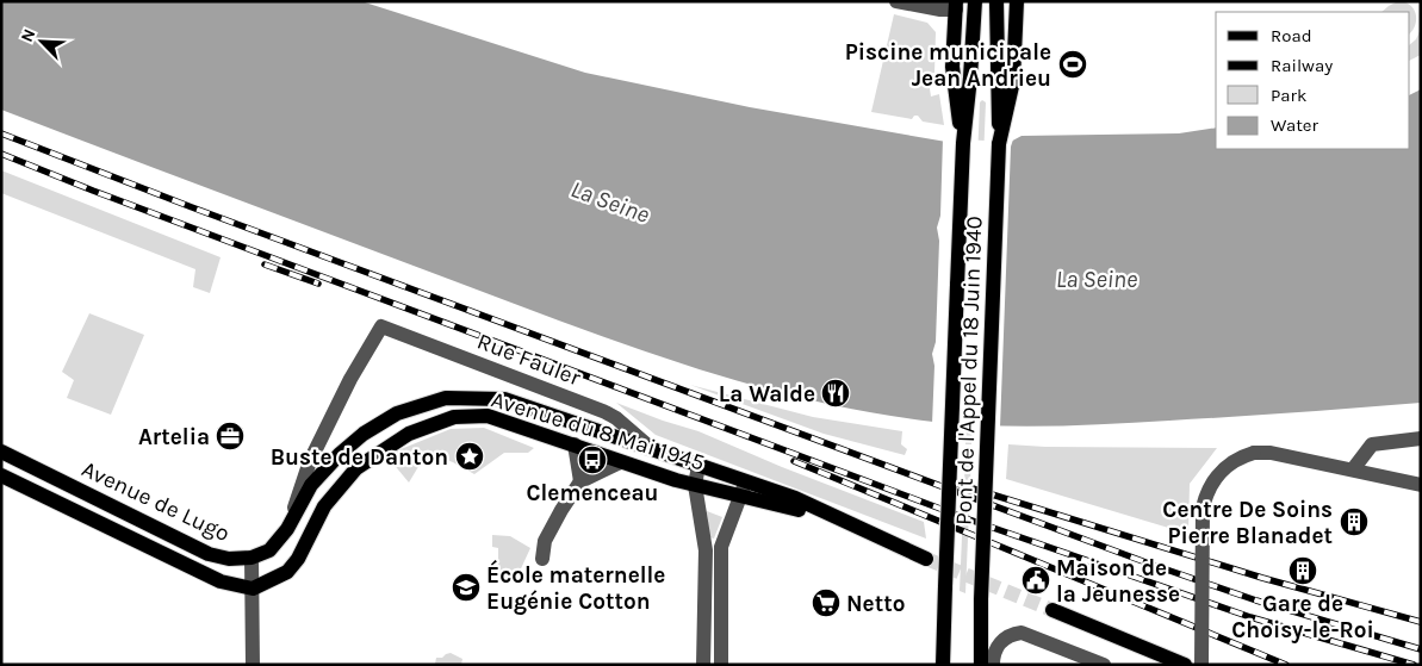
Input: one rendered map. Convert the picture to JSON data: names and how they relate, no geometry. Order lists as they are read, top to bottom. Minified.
{"streets":{"main road":["Pont de l'Appel du 18 Juin 1940","Avenue du 8 Mai 1945","Avenue de Lugo"],"street":["Rue Fauler"]},"crossings":[["Rue Fauler","Avenue du 8 Mai 1945"],["Rue Fauler","Avenue de Lugo"],["Avenue du 8 Mai 1945","Avenue de Lugo"]],"water":["La Seine"],"places":{"sports":["Piscine municipale Jean Andrieu"],"restaurant":["La Walde"],"office":["Artelia"],"place":["Buste de Danton"],"bus stop":["Clemenceau"],"building":["Centre De Soins Pierre Blanadet","Gare de Choisy-le-Roi"],"public building":["Maison de la Jeunesse"],"school or university":["École maternelle Eugénie Cotton"],"supermarket":["Netto"]},"legend":["Road","Railway","Park","Water"],"north":"top left"}
